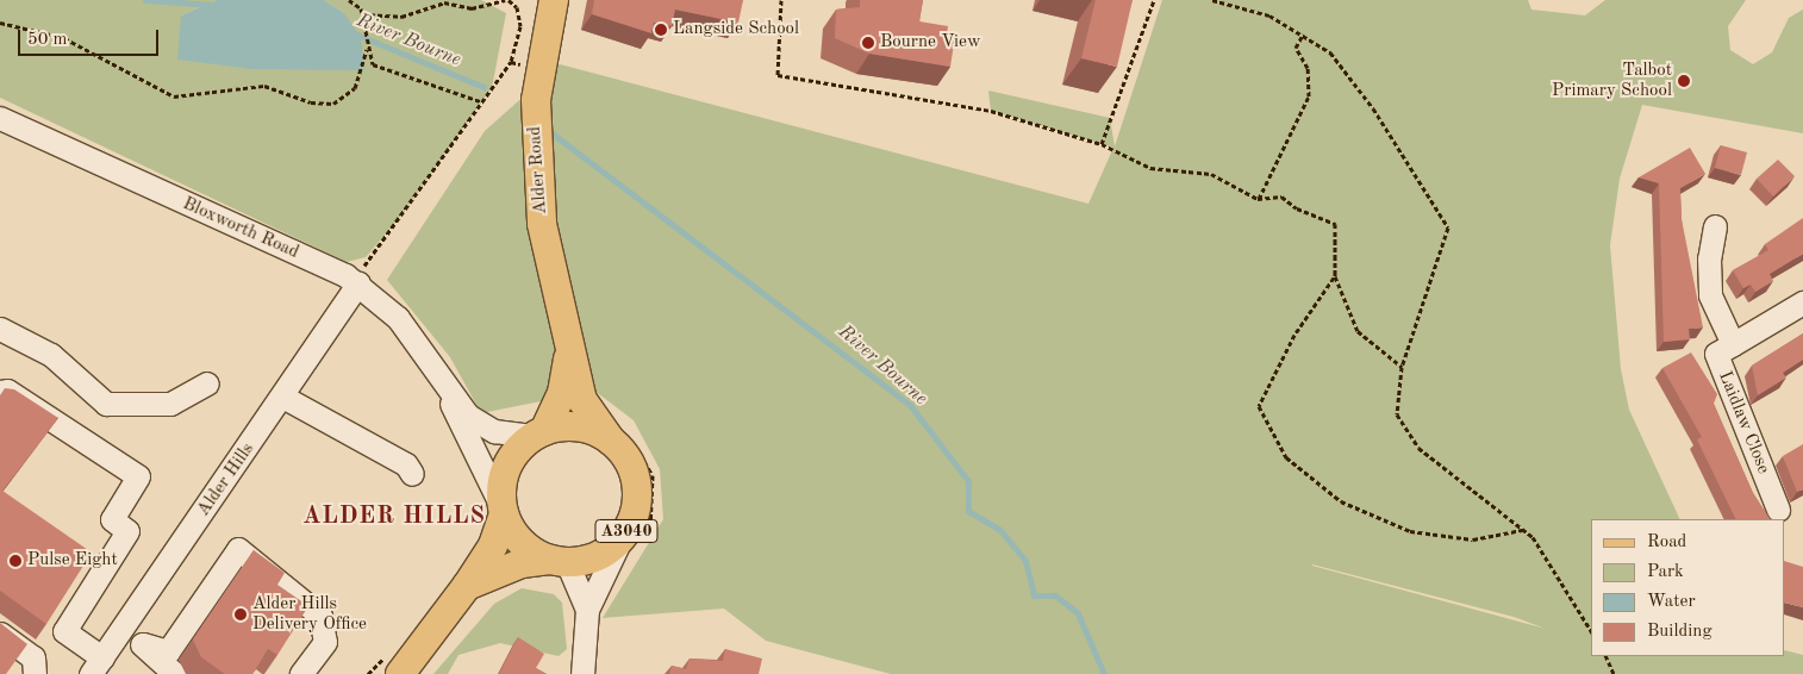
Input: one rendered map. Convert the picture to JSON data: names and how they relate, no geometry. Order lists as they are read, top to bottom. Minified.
{"streets":{"main road":["Alder Road","A3040"],"street":["Bloxworth Road","Laidlaw Close","Alder Hills"]},"crossings":[["Alder Road","Bloxworth Road"],["Alder Road","A3040"],["Bloxworth Road","Alder Hills"],["Bloxworth Road","A3040"]],"districts":["ALDER HILLS"],"water":["River Bourne"],"places":["Langside School","Bourne View","Talbot Primary School","Pulse Eight","Alder Hills Delivery Office"],"legend":["Road","Park","Water","Building"],"scale_bar":"50 m"}
